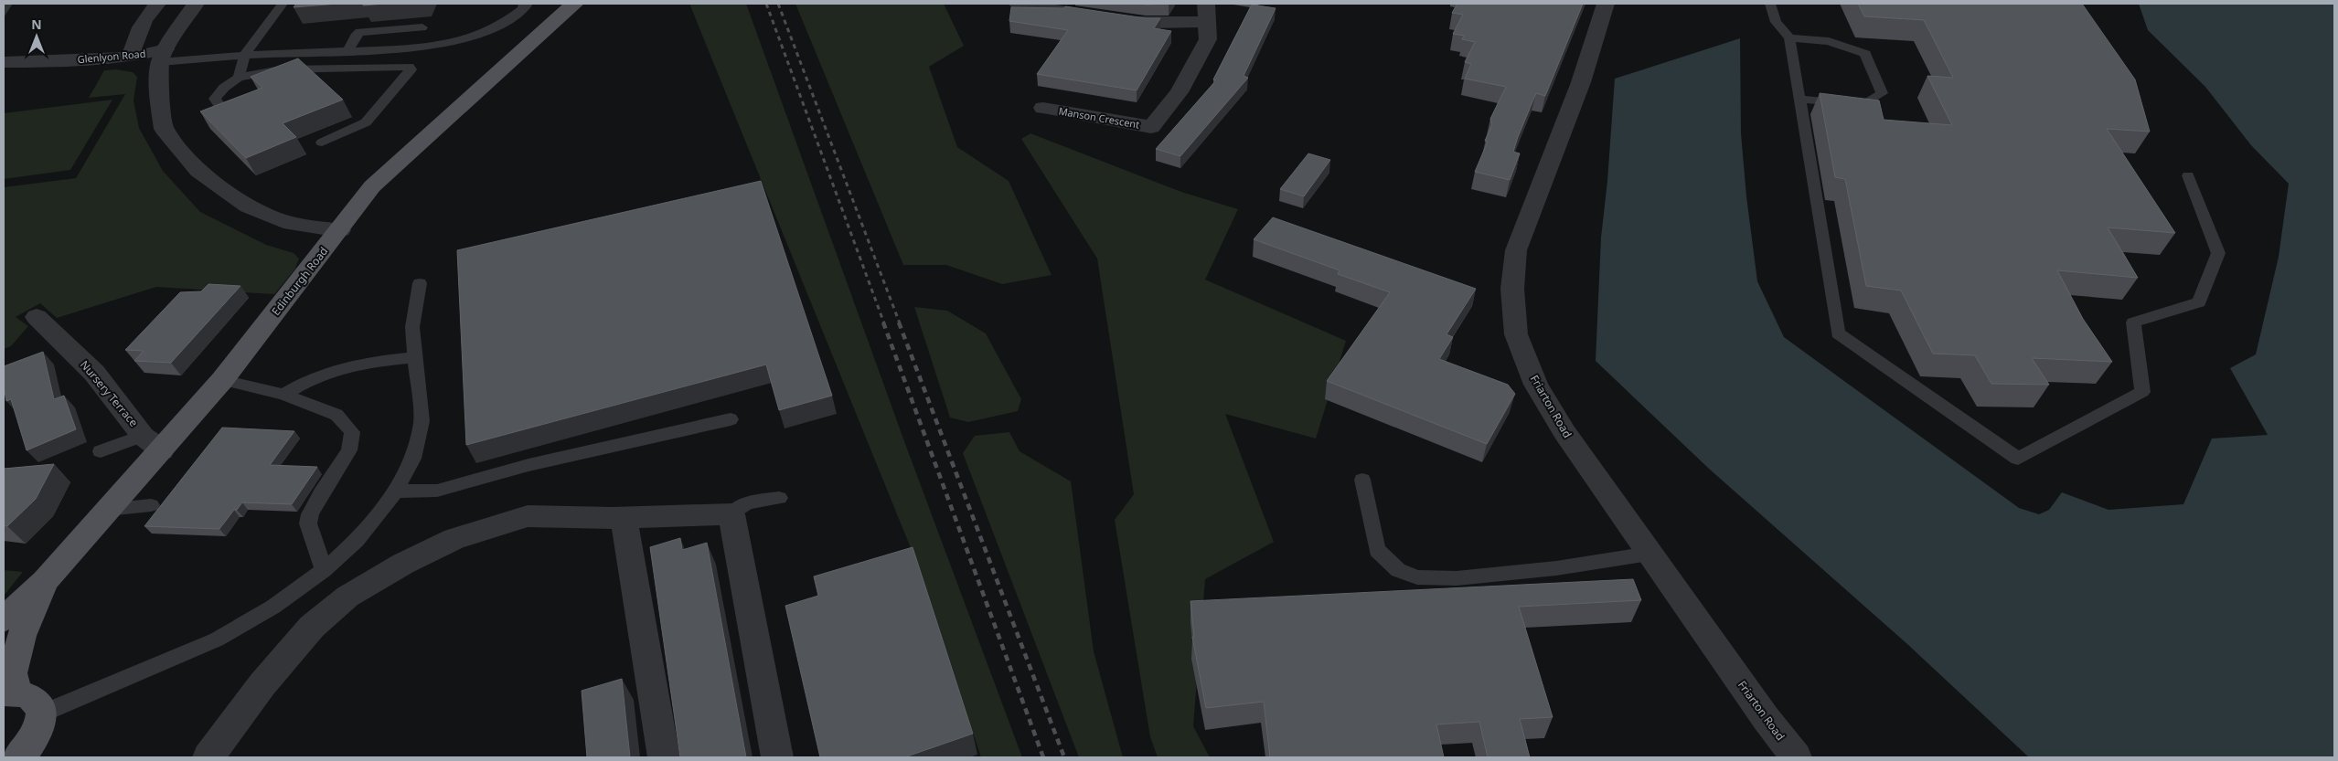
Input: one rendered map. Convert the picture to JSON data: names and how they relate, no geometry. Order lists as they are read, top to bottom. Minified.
{"streets":{"main road":["Edinburgh Road"],"street":["Glenlyon Road","Manson Crescent","Nursery Terrace","Friarton Road"]},"crossings":[["Edinburgh Road","Nursery Terrace"]],"north":"top"}
